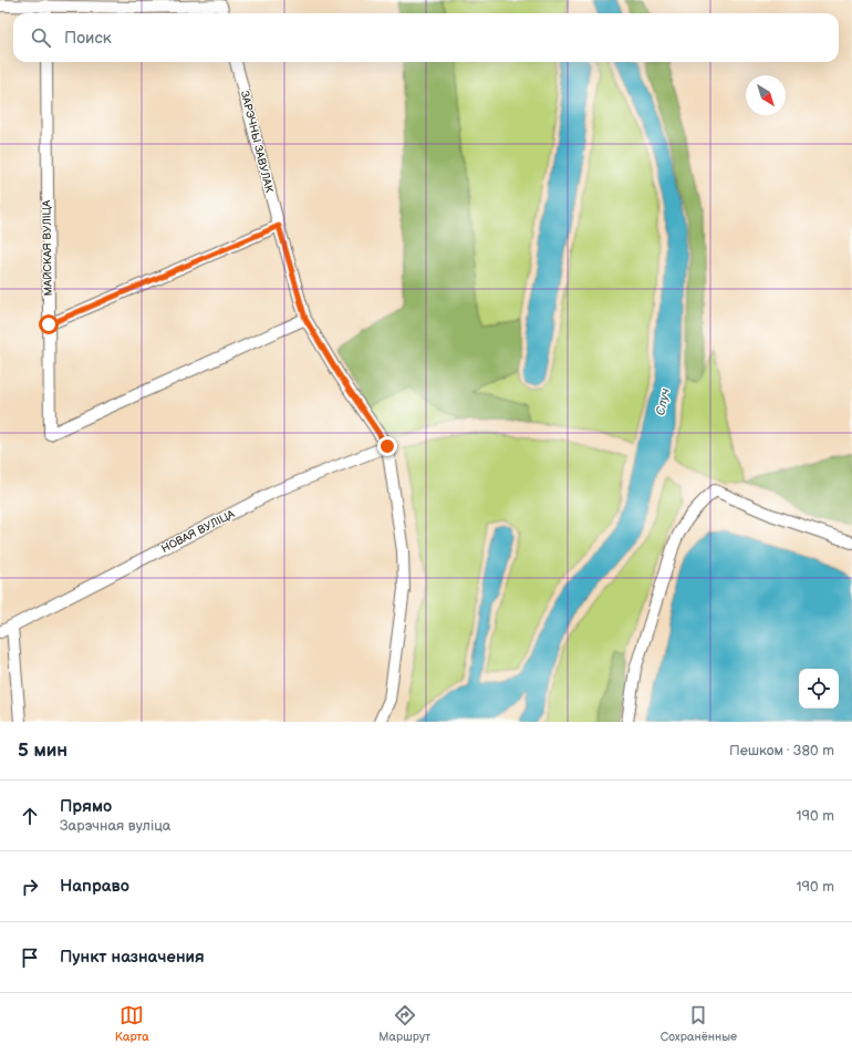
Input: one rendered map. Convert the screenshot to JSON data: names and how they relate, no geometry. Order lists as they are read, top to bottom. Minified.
{"streets":{"street":["ЗАРЭЧНЫ ЗАВУЛАК","МАЙСКАЯ ВУЛІЦА","НОВАЯ ВУЛІЦА"]},"crossings":[["ЗАРЭЧНЫ ЗАВУЛАК","МАЙСКАЯ ВУЛІЦА"],["ЗАРЭЧНЫ ЗАВУЛАК","НОВАЯ ВУЛІЦА"]],"water":["Случ"],"north":"bottom right","page":{"search":"Поиск","heading":["5 мин","Пешком · 380 m"],"list":[["Прямо","Зарэчная вуліца","190 m"],["Направо","190 m"],"Пункт назначения"],"nav":["Карта","Маршрут","Сохранённые"]}}
